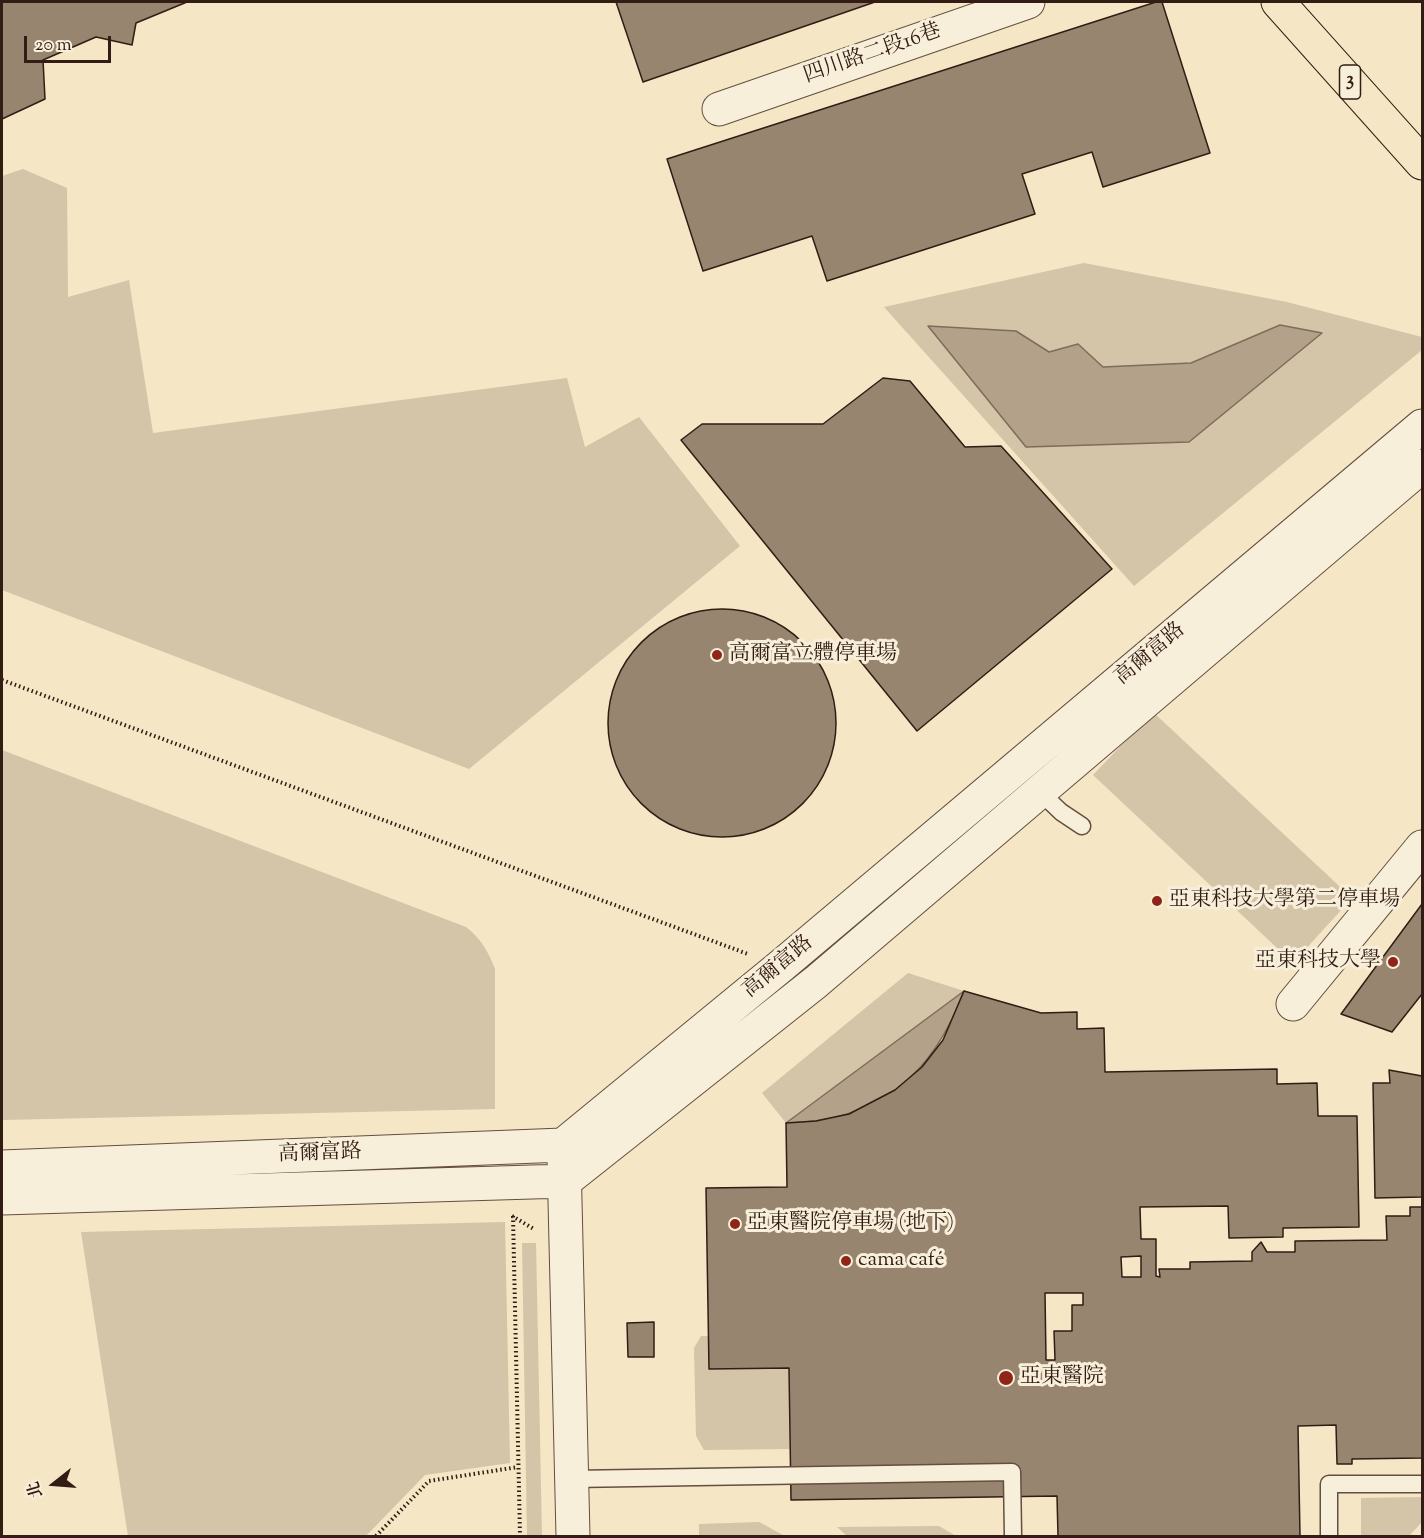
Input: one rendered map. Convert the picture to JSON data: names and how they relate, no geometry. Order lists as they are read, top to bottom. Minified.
{"streets":{"main road":["3"],"street":["四川路二段16巷","高爾富路"]},"places":["高爾富立體停車場","亞東科技大學第二停車場","亞東科技大學","亞東醫院停車場 (地下)","cama café","亞東醫院"],"scale_bar":"20 m","north":"left"}
